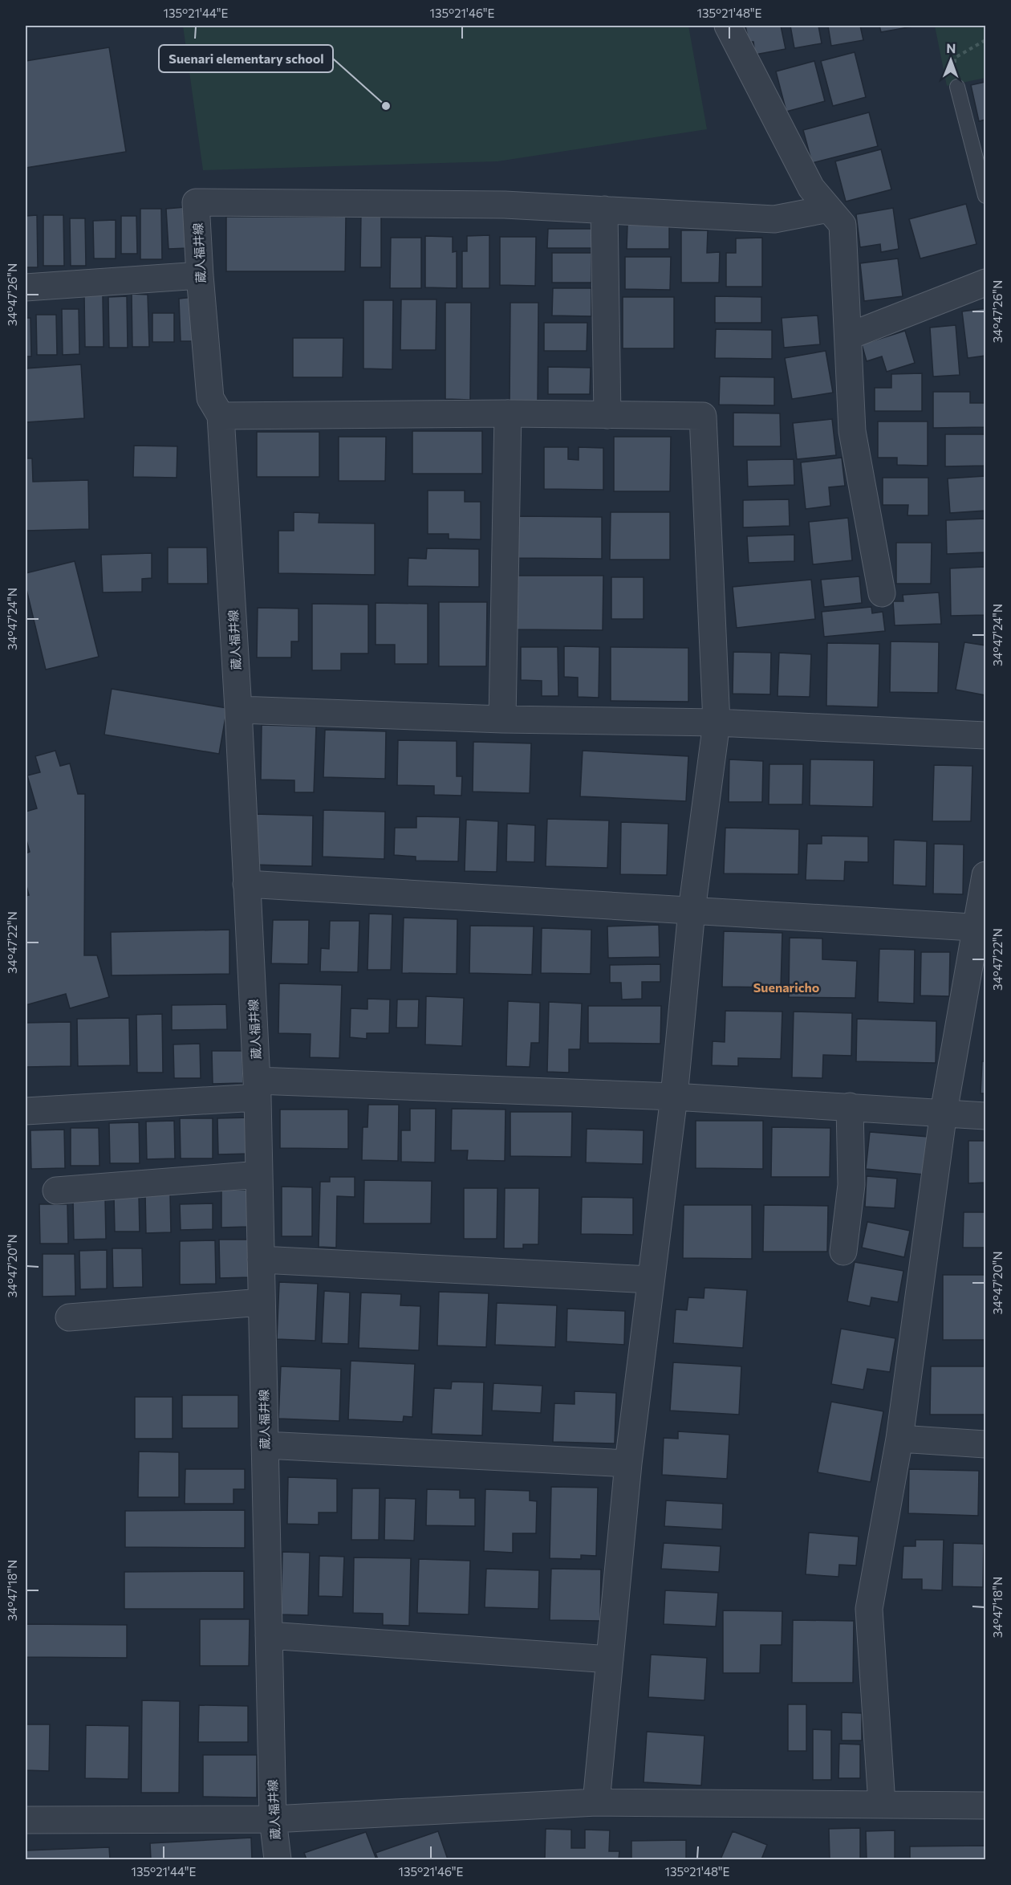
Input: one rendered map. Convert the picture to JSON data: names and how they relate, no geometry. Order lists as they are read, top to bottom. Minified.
{"streets":{"street":["蔵人福井線"]},"districts":["Suenaricho"],"places":["Suenari elementary school"],"north":"top","coordinates":["135°21'44\"E","135°21'46\"E","135°21'48\"E","34°47'26\"N","34°47'24\"N","34°47'22\"N","34°47'20\"N","34°47'18\"N"]}
